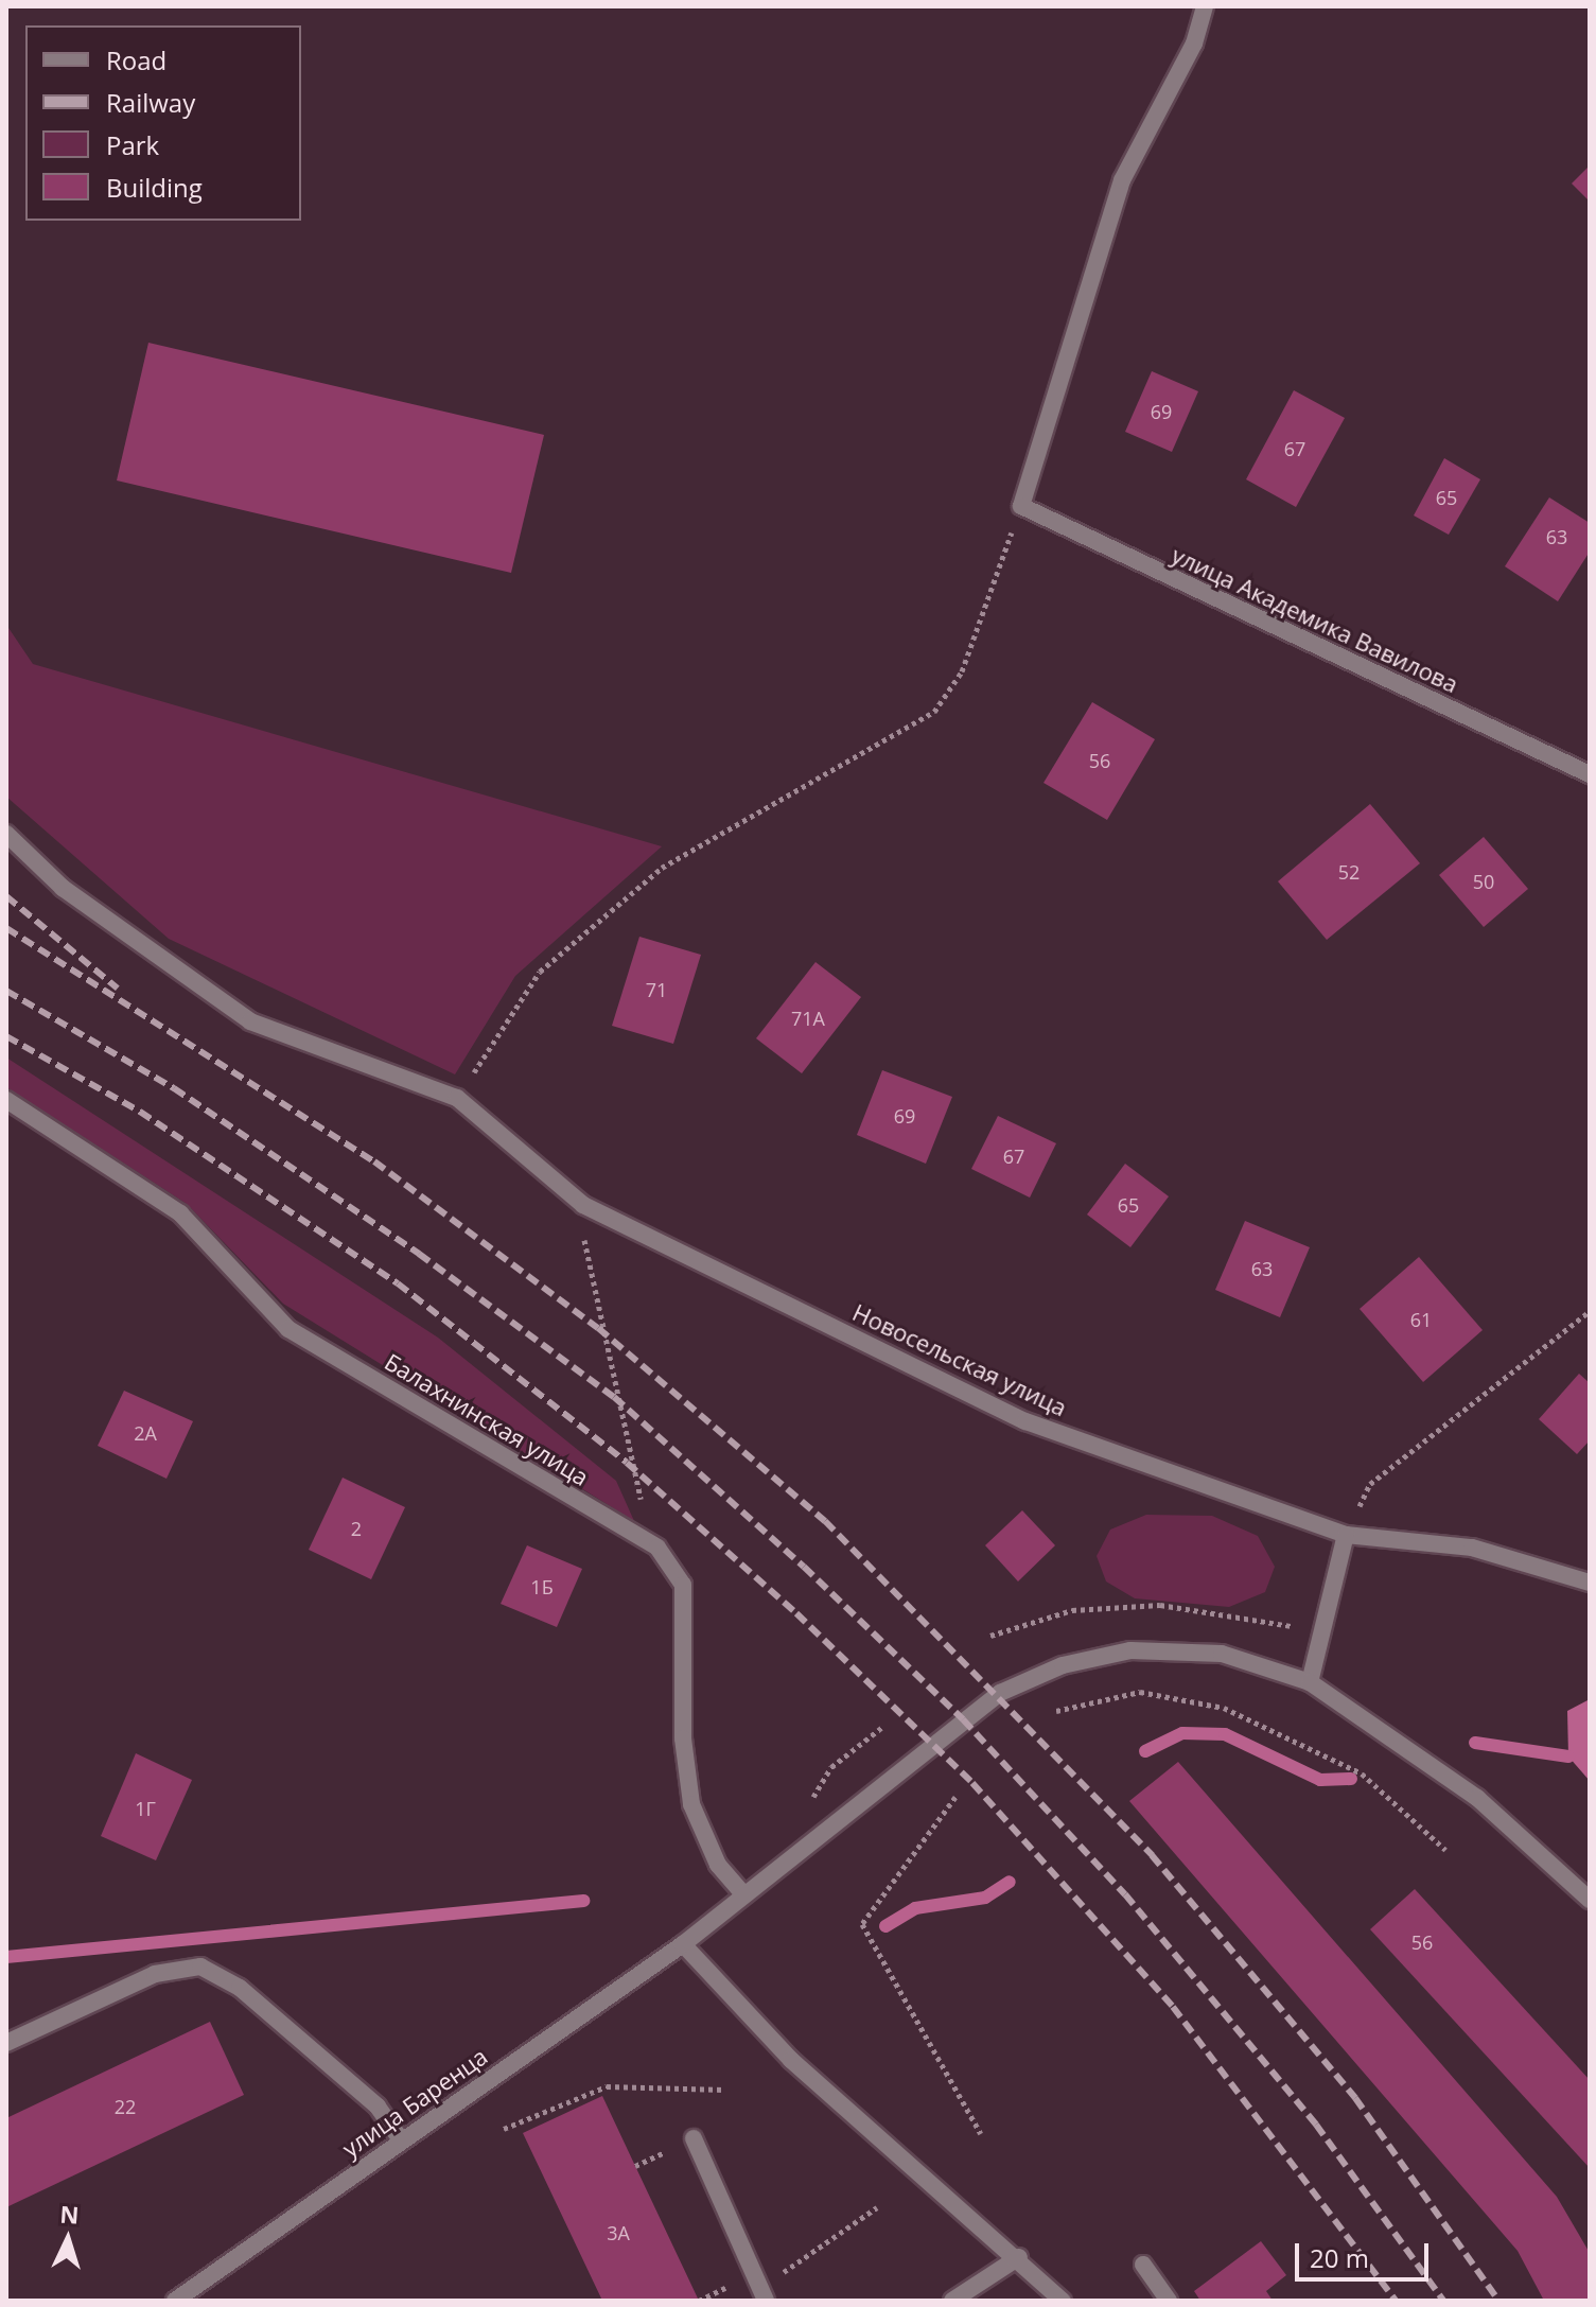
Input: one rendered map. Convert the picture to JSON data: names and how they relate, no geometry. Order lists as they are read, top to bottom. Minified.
{"streets":{"street":["улица Академика Вавилова","Новосельская улица","Балахнинская улица","улица Баренца"]},"crossings":[["Балахнинская улица","улица Баренца"]],"house_numbers":["69","67","65","63","56","52","50","71","71А","69","67","65","63","61","2А","2","1Б","1Г","56","22","3А"],"legend":["Road","Railway","Park","Building"],"scale_bar":"20 m","north":"top"}
